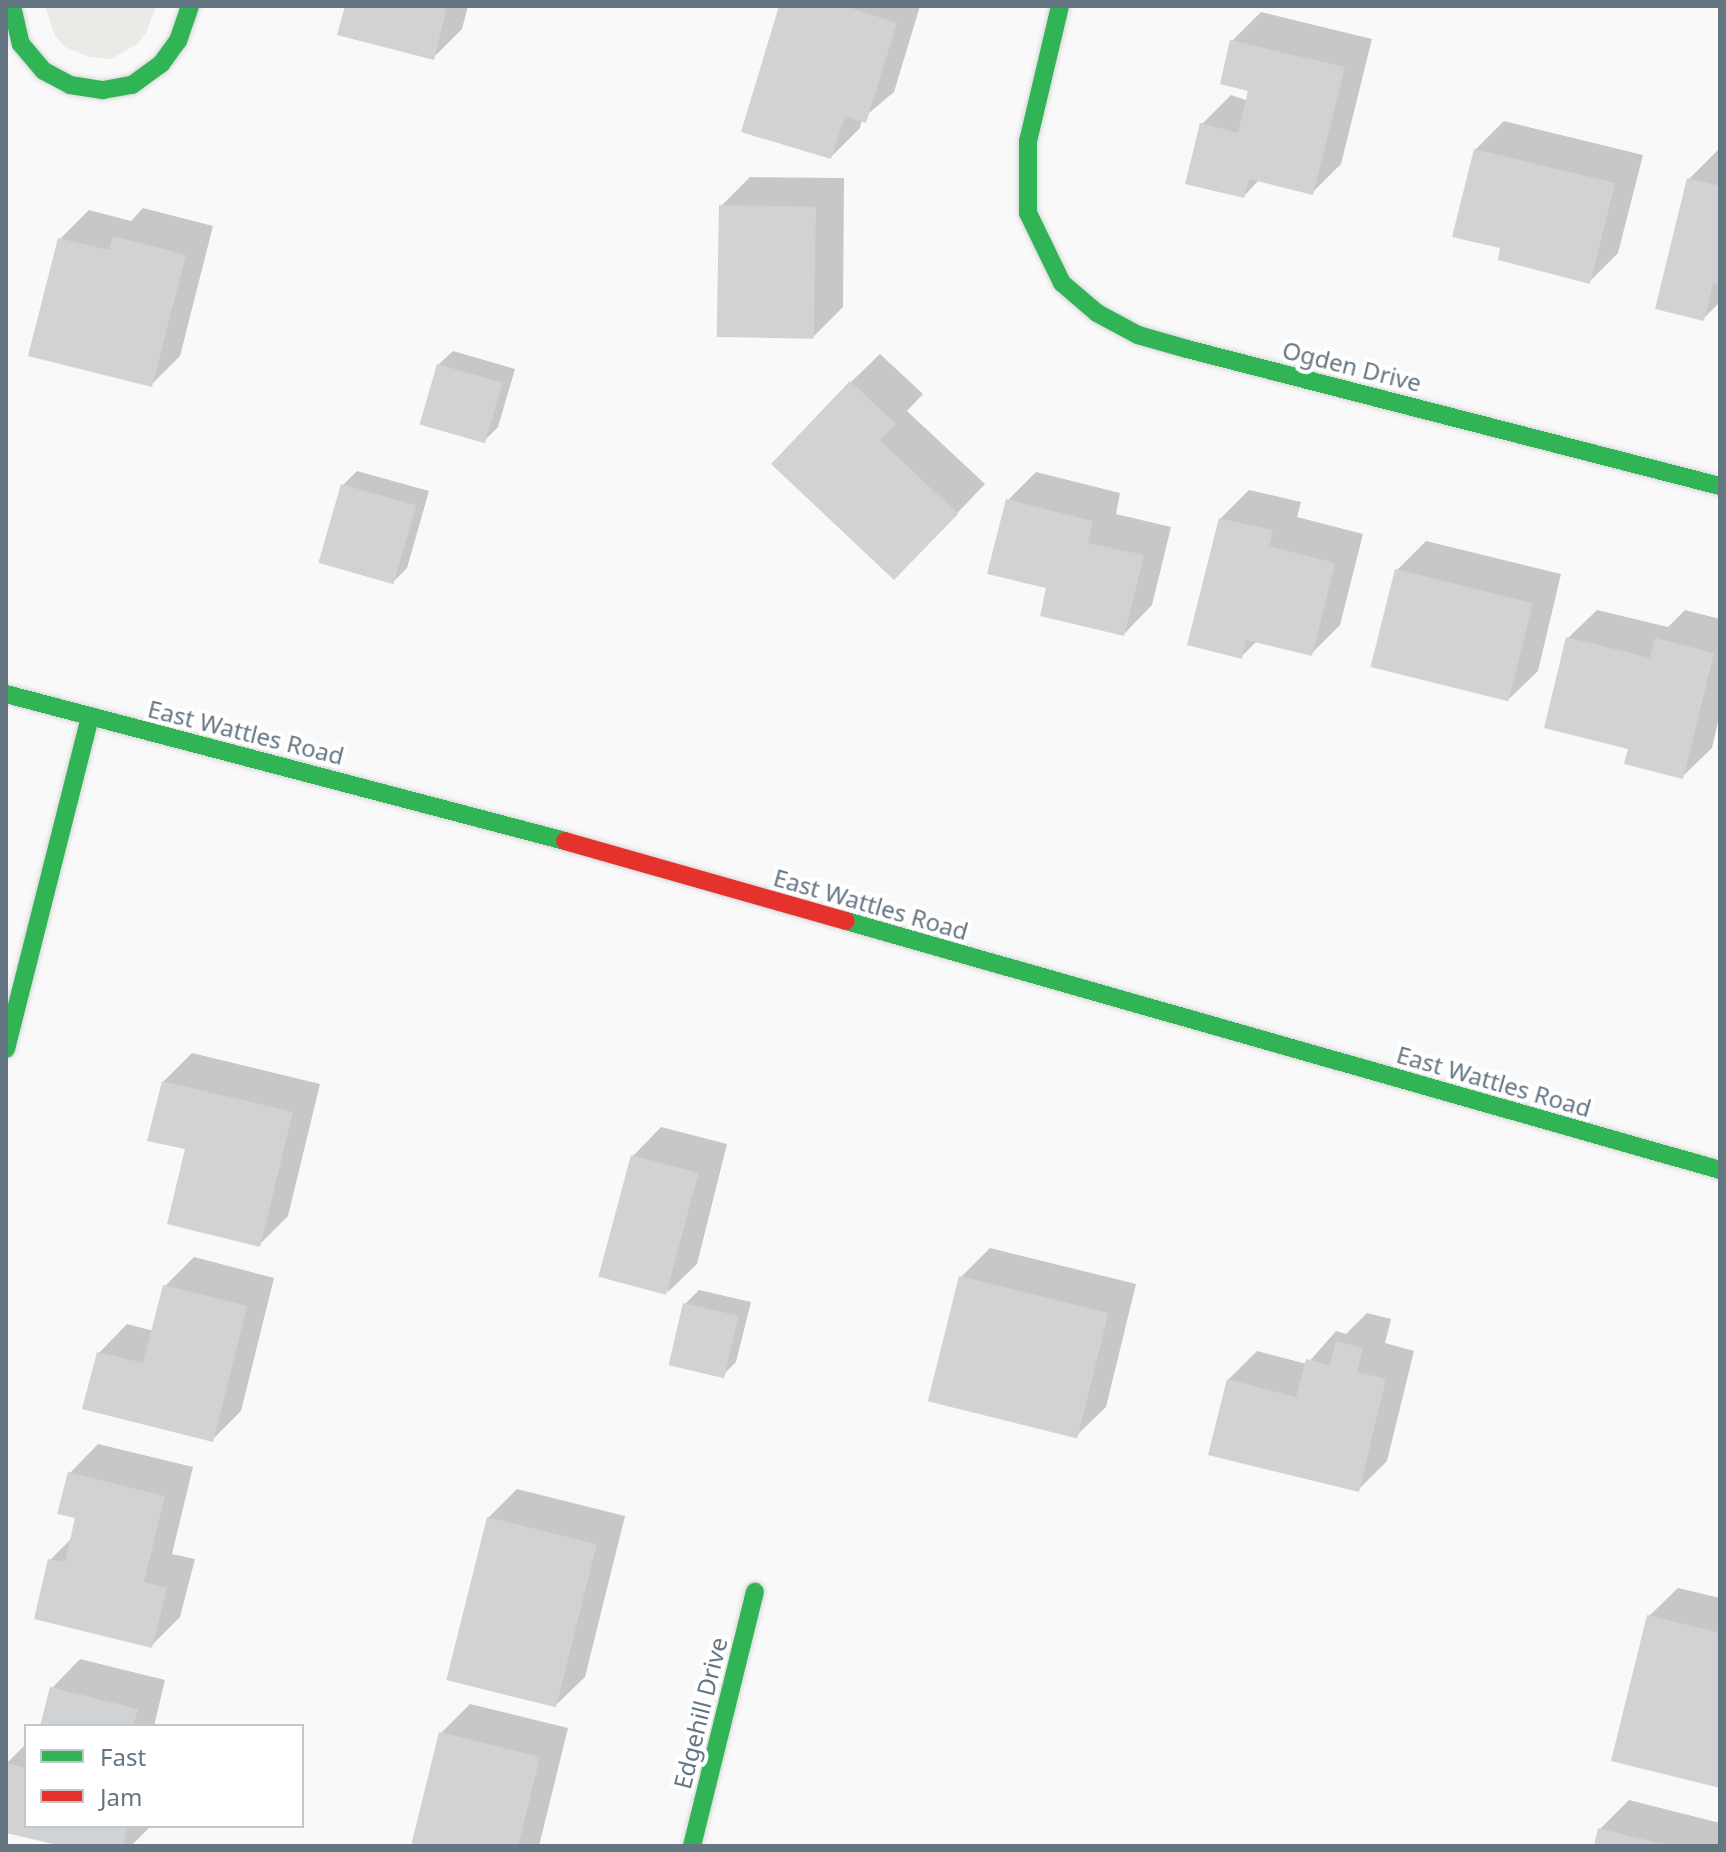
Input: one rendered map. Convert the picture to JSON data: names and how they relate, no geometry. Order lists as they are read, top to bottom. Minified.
{"streets":{"street":["Ogden Drive","East Wattles Road","Edgehill Drive"]},"legend":["Fast","Jam"]}
